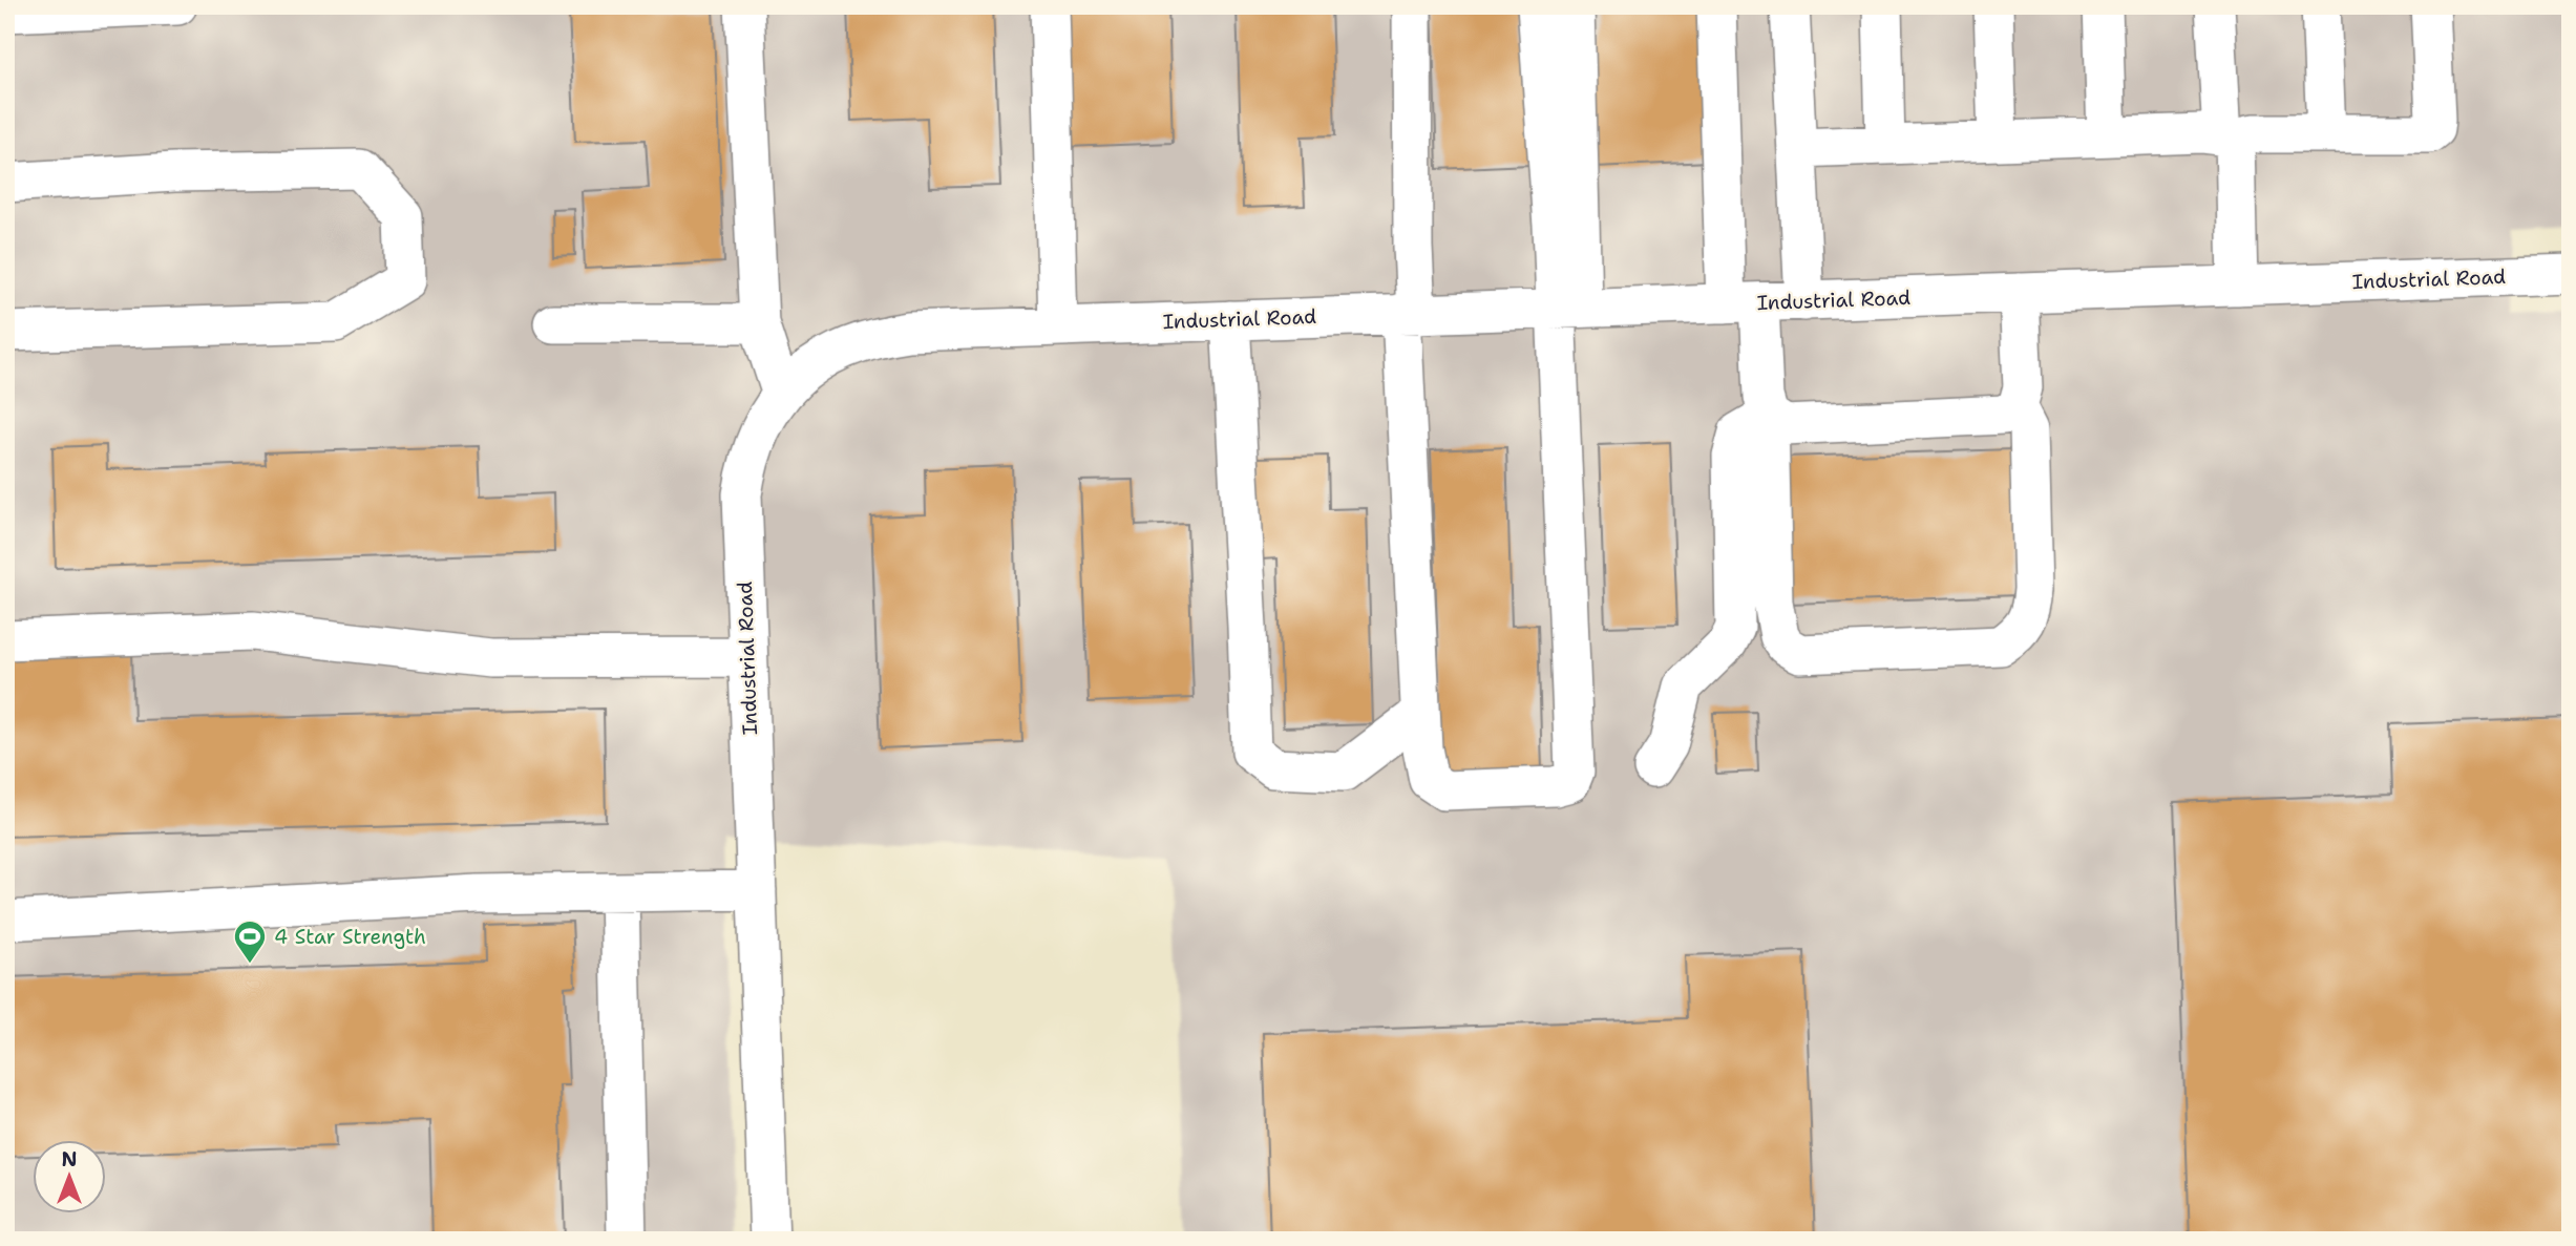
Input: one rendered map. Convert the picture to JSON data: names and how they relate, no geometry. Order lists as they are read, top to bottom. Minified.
{"streets":{"street":["Industrial Road"]},"places":{"sports":["4 Star Strength"]},"north":"top"}
